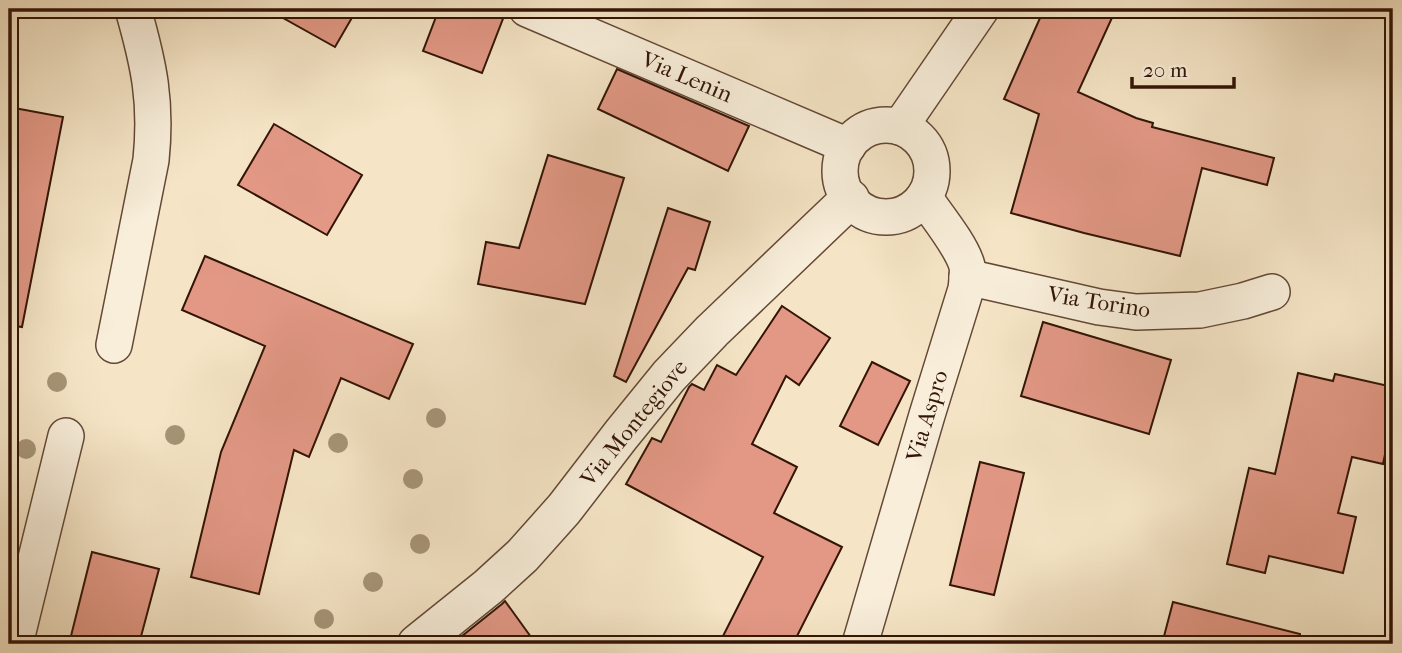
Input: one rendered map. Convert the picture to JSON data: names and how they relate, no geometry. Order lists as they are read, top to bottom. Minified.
{"streets":{"street":["Via Lenin","Via Torino","Via Aspro","Via Montegiove"]},"crossings":[["Via Lenin","Via Montegiove"],["Via Torino","Via Aspro"]],"scale_bar":"20 m"}
